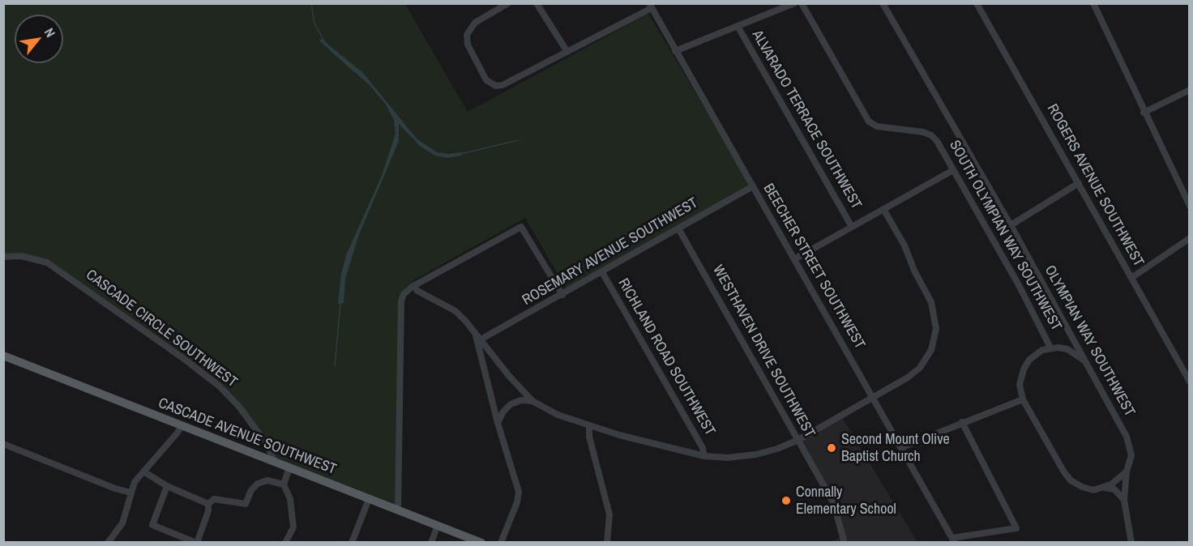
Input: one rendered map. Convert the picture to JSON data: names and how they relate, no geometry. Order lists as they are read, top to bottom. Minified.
{"streets":{"main road":["CASCADE AVENUE SOUTHWEST"],"street":["ALVARADO TERRACE SOUTHWEST","ROGERS AVENUE SOUTHWEST","SOUTH OLYMPIAN WAY SOUTHWEST","ROSEMARY AVENUE SOUTHWEST","BEECHER STREET SOUTHWEST","CASCADE CIRCLE SOUTHWEST","OLYMPIAN WAY SOUTHWEST","WESTHAVEN DRIVE SOUTHWEST","RICHLAND ROAD SOUTHWEST"]},"crossings":[["ALVARADO TERRACE SOUTHWEST","ROSEMARY AVENUE SOUTHWEST"],["ALVARADO TERRACE SOUTHWEST","BEECHER STREET SOUTHWEST"],["ALVARADO TERRACE SOUTHWEST","WESTHAVEN DRIVE SOUTHWEST"],["ALVARADO TERRACE SOUTHWEST","RICHLAND ROAD SOUTHWEST"],["ROSEMARY AVENUE SOUTHWEST","BEECHER STREET SOUTHWEST"],["ROSEMARY AVENUE SOUTHWEST","WESTHAVEN DRIVE SOUTHWEST"],["ROSEMARY AVENUE SOUTHWEST","RICHLAND ROAD SOUTHWEST"],["CASCADE CIRCLE SOUTHWEST","CASCADE AVENUE SOUTHWEST"]],"places":["Second Mount Olive Baptist Church","Connally Elementary School"],"north":"top right"}
